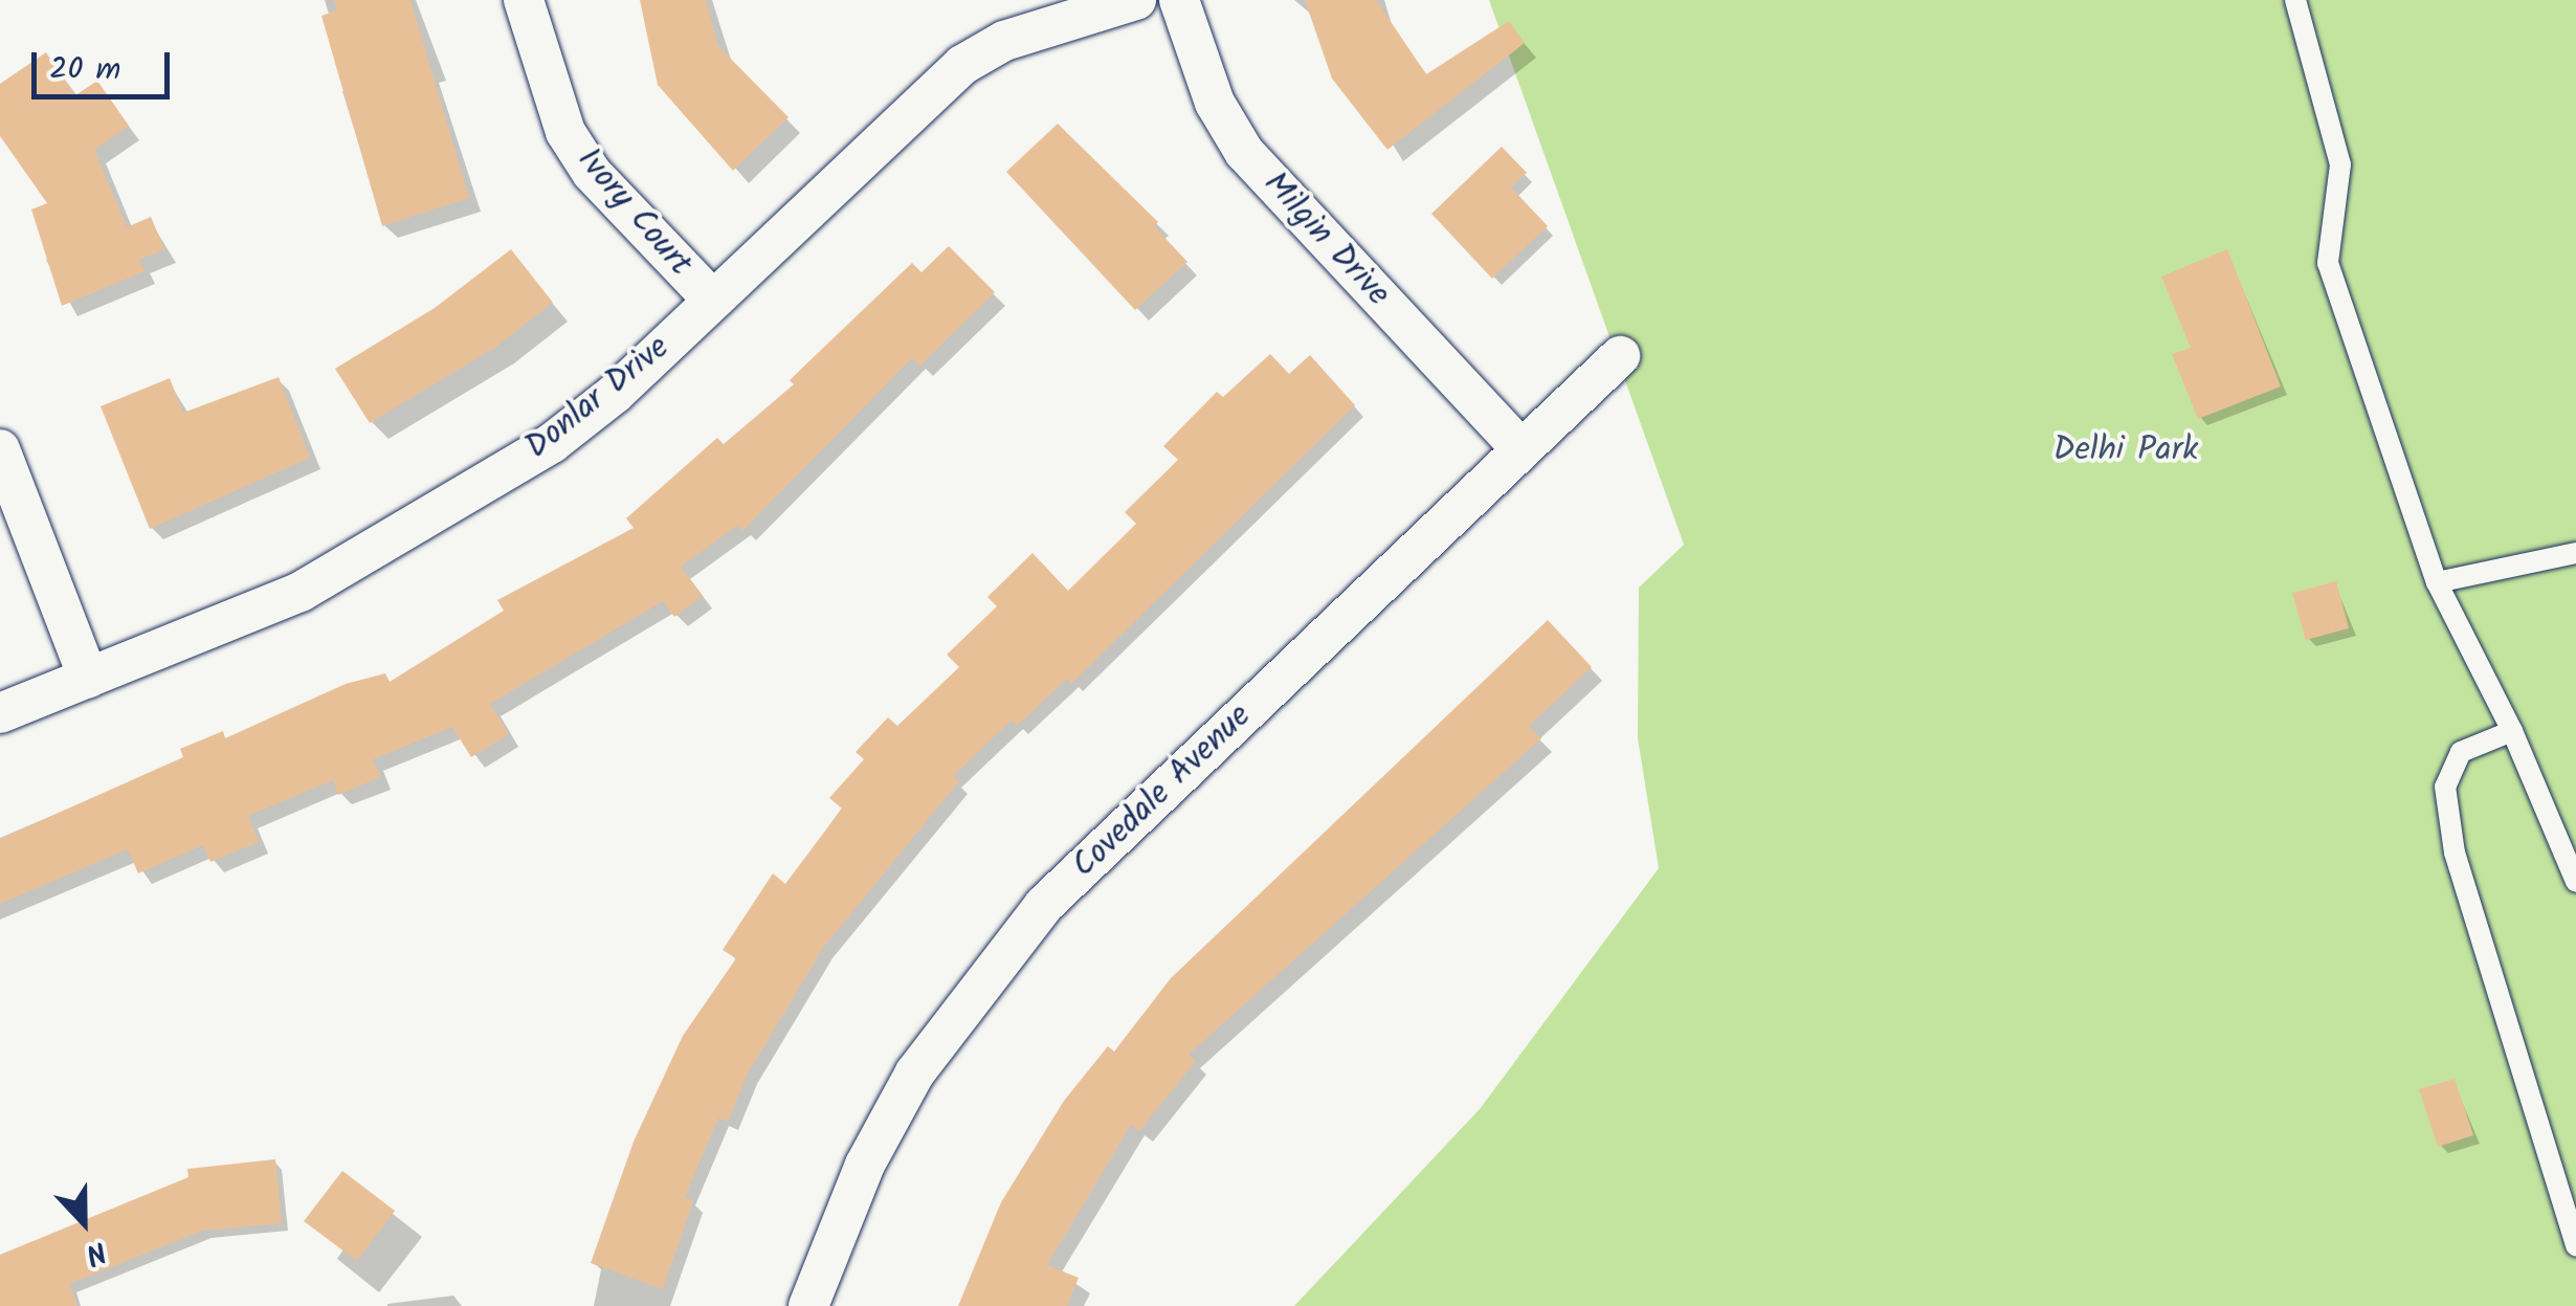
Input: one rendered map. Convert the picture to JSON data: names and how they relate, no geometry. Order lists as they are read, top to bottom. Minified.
{"streets":{"street":["Ivory Court","Milgin Drive","Donlar Drive","Covedale Avenue"]},"crossings":[["Ivory Court","Donlar Drive"],["Milgin Drive","Covedale Avenue"]],"parks":["Delhi Park"],"scale_bar":"20 m","north":"bottom"}
